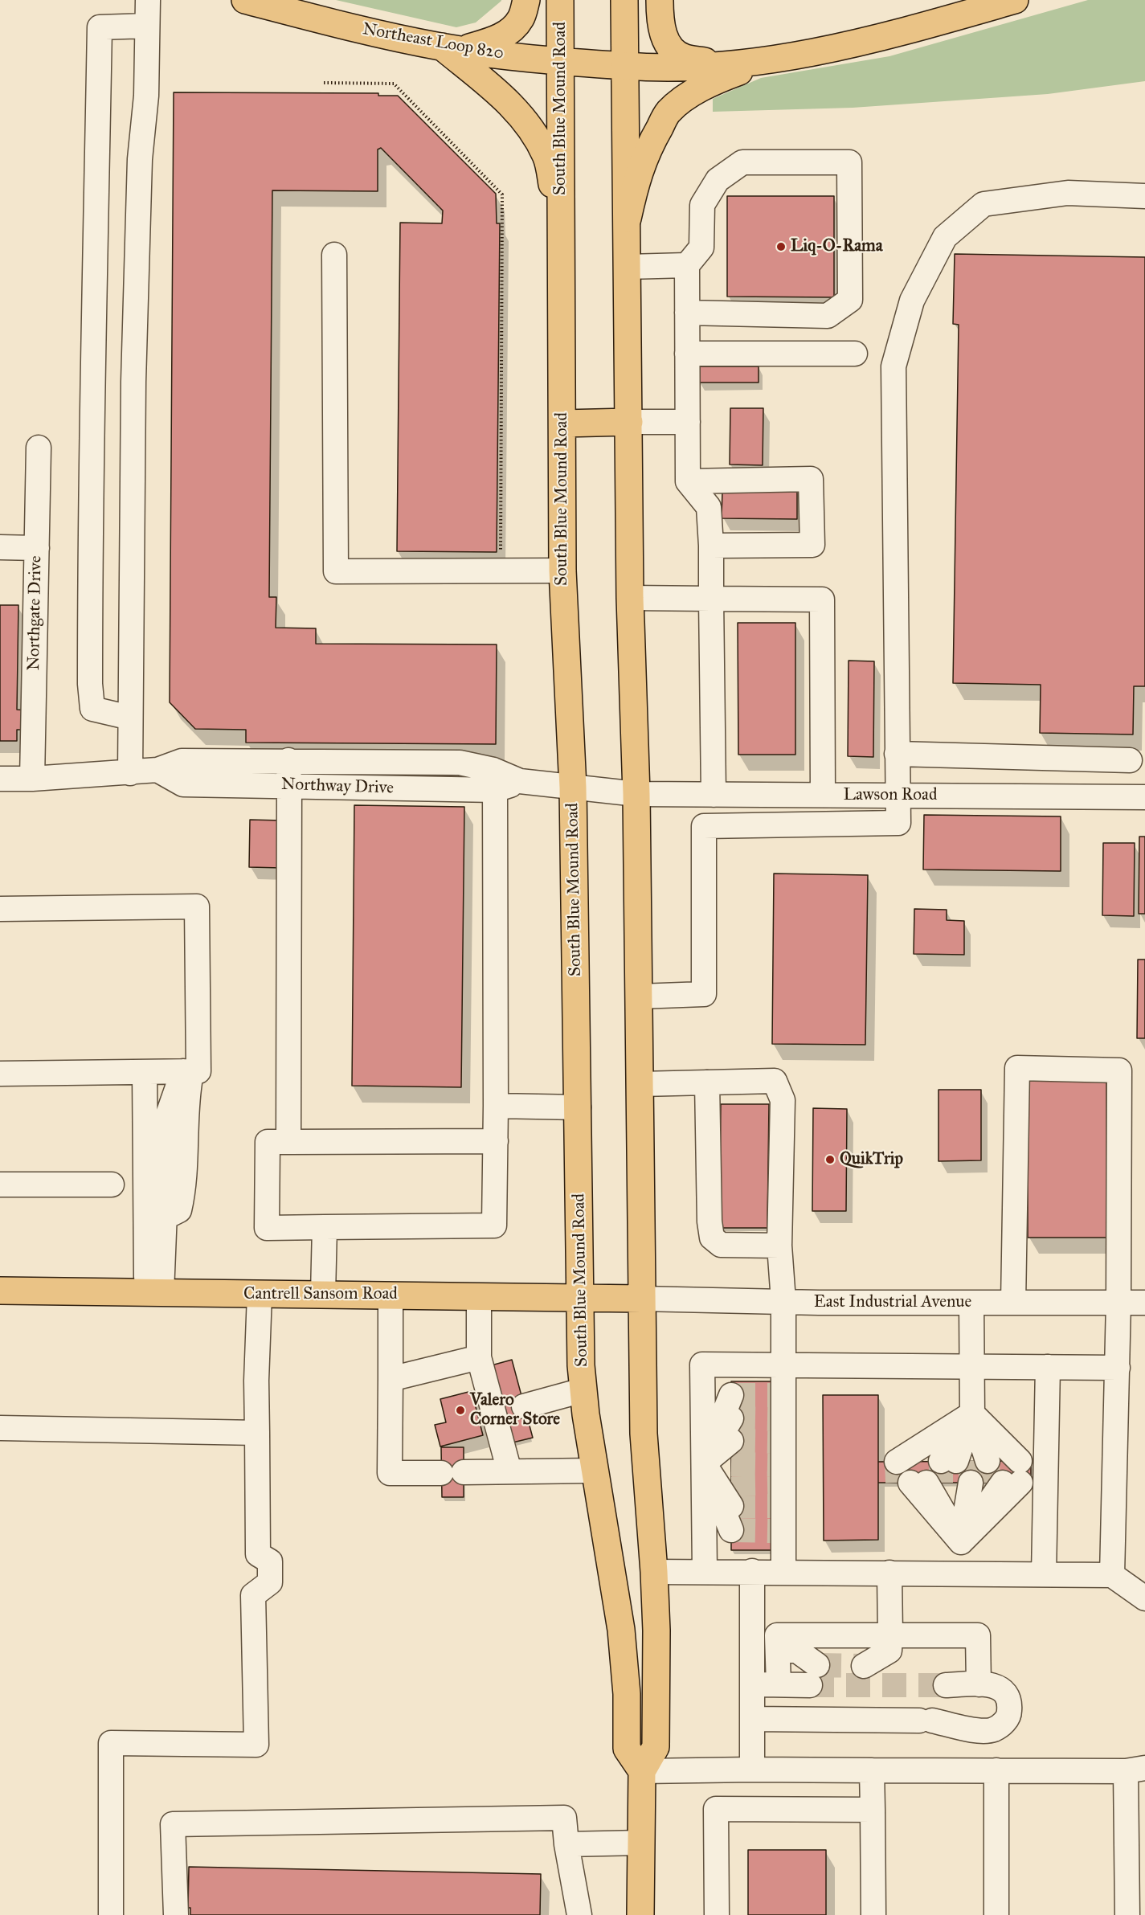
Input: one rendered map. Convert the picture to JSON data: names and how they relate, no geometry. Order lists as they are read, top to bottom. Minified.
{"streets":{"main road":["Northeast Loop 820","South Blue Mound Road","Cantrell Sansom Road"],"street":["Northgate Drive","Northway Drive","Lawson Road","East Industrial Avenue"]},"crossings":[["Northeast Loop 820","South Blue Mound Road"],["South Blue Mound Road","Northway Drive"],["South Blue Mound Road","Cantrell Sansom Road"],["Northgate Drive","Northway Drive"],["Northway Drive","Lawson Road"],["Cantrell Sansom Road","East Industrial Avenue"]],"places":["Liq-O-Rama","QuikTrip","Valero Corner Store"]}
